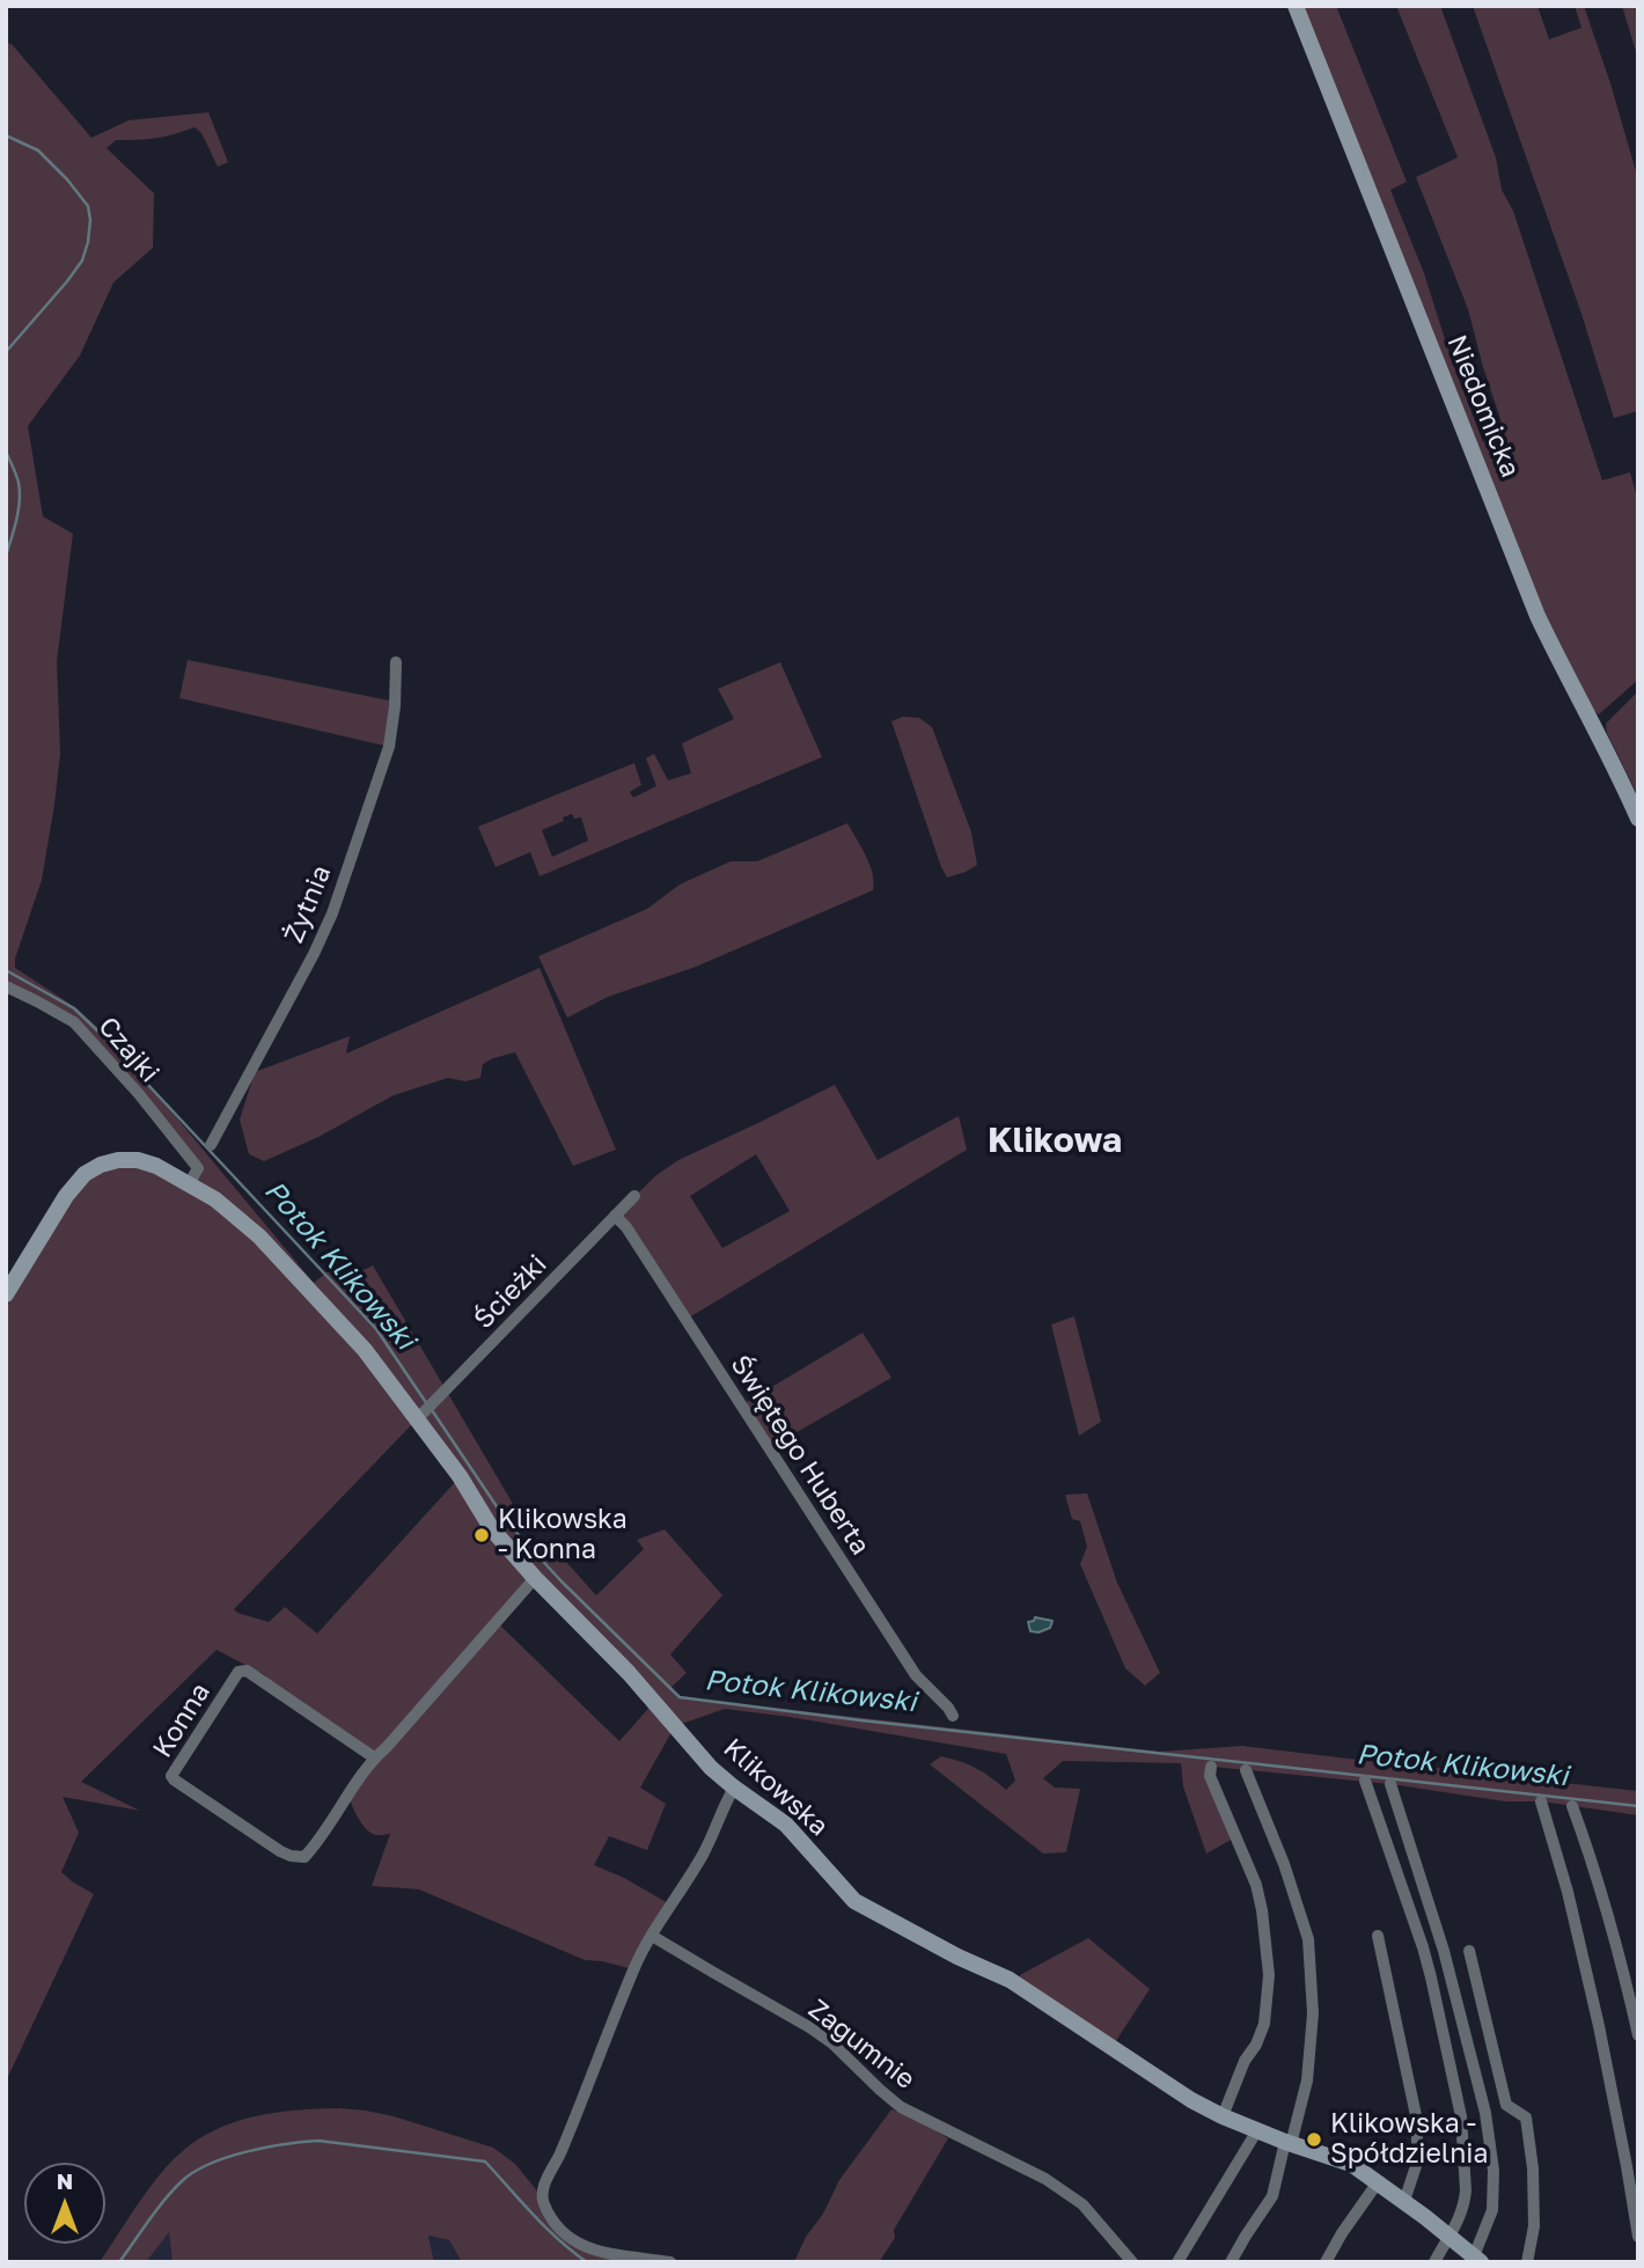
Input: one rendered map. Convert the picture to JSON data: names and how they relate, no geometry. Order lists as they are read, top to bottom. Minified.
{"streets":{"street":["Niedomicka","Żytnia","Czajki","Ścieżki","Świętego Huberta","Konna","Klikowska","Zagumnie"]},"crossings":[["Czajki","Klikowska"],["Ścieżki","Świętego Huberta"],["Ścieżki","Klikowska"],["Konna","Klikowska"]],"districts":["Klikowa"],"water":["Potok Klikowski"],"places":["Klikowska - Konna","Klikowska - Spółdzielnia"],"north":"top"}
